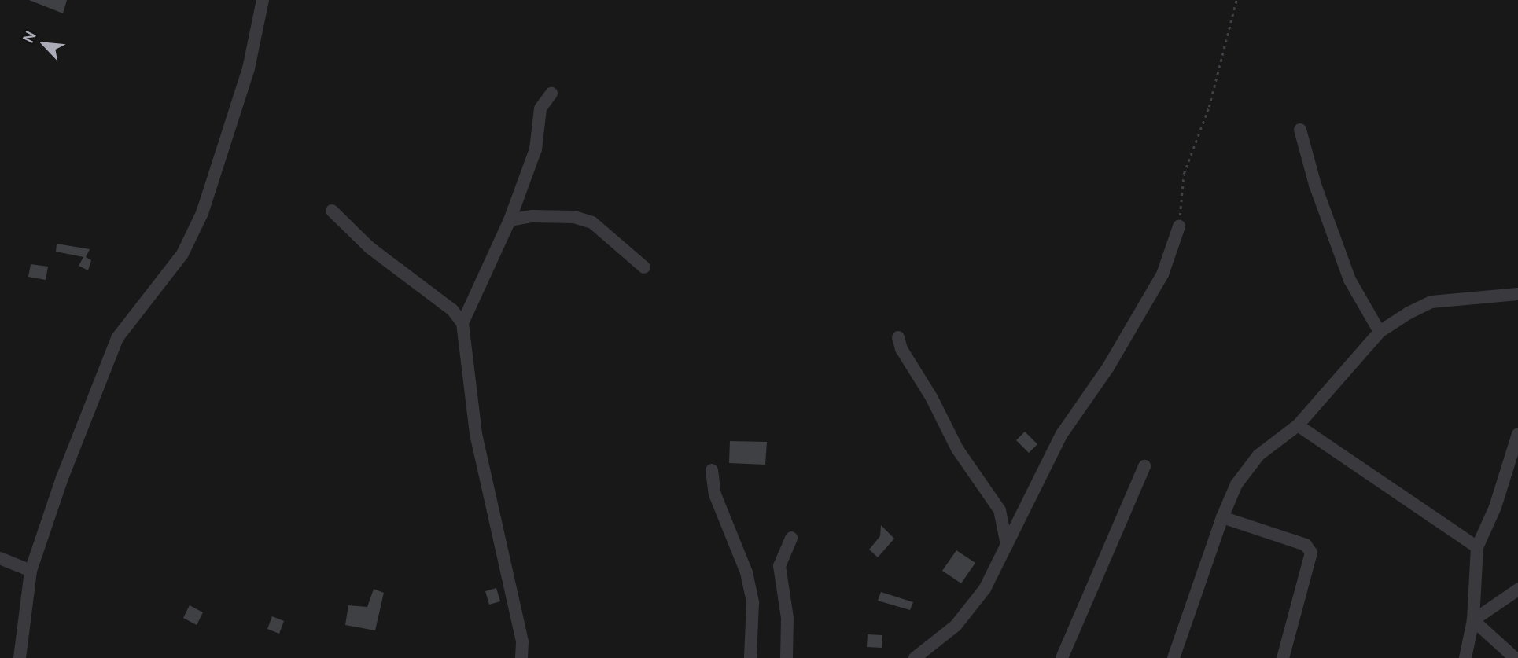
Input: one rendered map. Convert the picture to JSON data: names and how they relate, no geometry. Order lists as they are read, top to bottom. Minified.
{"north":"top left"}
